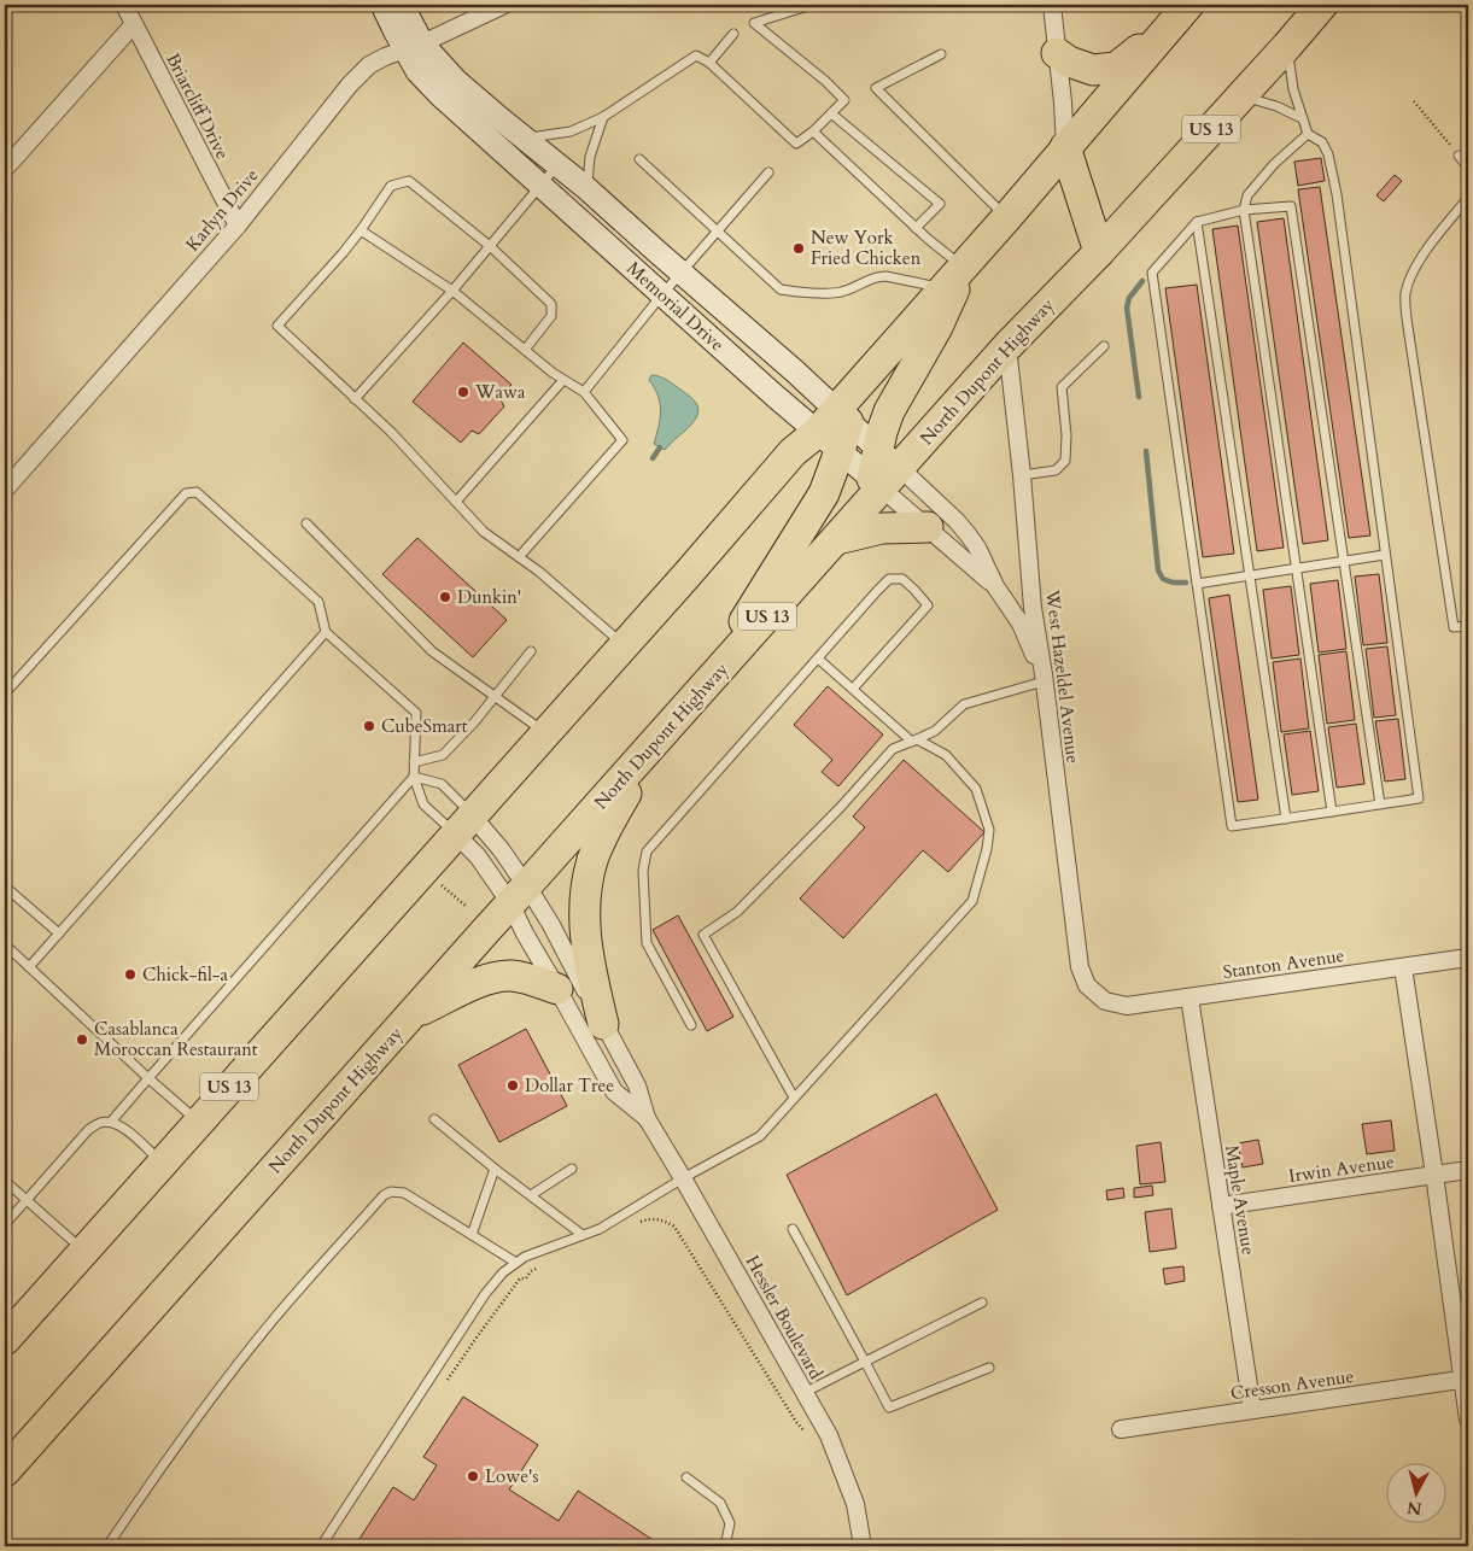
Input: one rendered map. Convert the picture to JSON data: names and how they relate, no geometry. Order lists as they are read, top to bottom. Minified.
{"streets":{"highway":["US 13","North Dupont Highway"],"street":["Briarcliff Drive","Karlyn Drive","Memorial Drive","West Hazeldel Avenue","Stanton Avenue","Irwin Avenue","Maple Avenue","Hessler Boulevard","Cresson Avenue"]},"crossings":[["Briarcliff Drive","Karlyn Drive"],["US 13","Memorial Drive"],["US 13","Hessler Boulevard"],["Karlyn Drive","Memorial Drive"],["Memorial Drive","North Dupont Highway"],["Memorial Drive","West Hazeldel Avenue"],["North Dupont Highway","West Hazeldel Avenue"],["North Dupont Highway","Hessler Boulevard"],["West Hazeldel Avenue","Stanton Avenue"],["Stanton Avenue","Maple Avenue"],["Irwin Avenue","Maple Avenue"],["Maple Avenue","Cresson Avenue"]],"places":["New York Fried Chicken","Wawa","Dunkin'","CubeSmart","Chick-fil-a","Casablanca Moroccan Restaurant","Dollar Tree","Lowe's"],"north":"bottom"}
